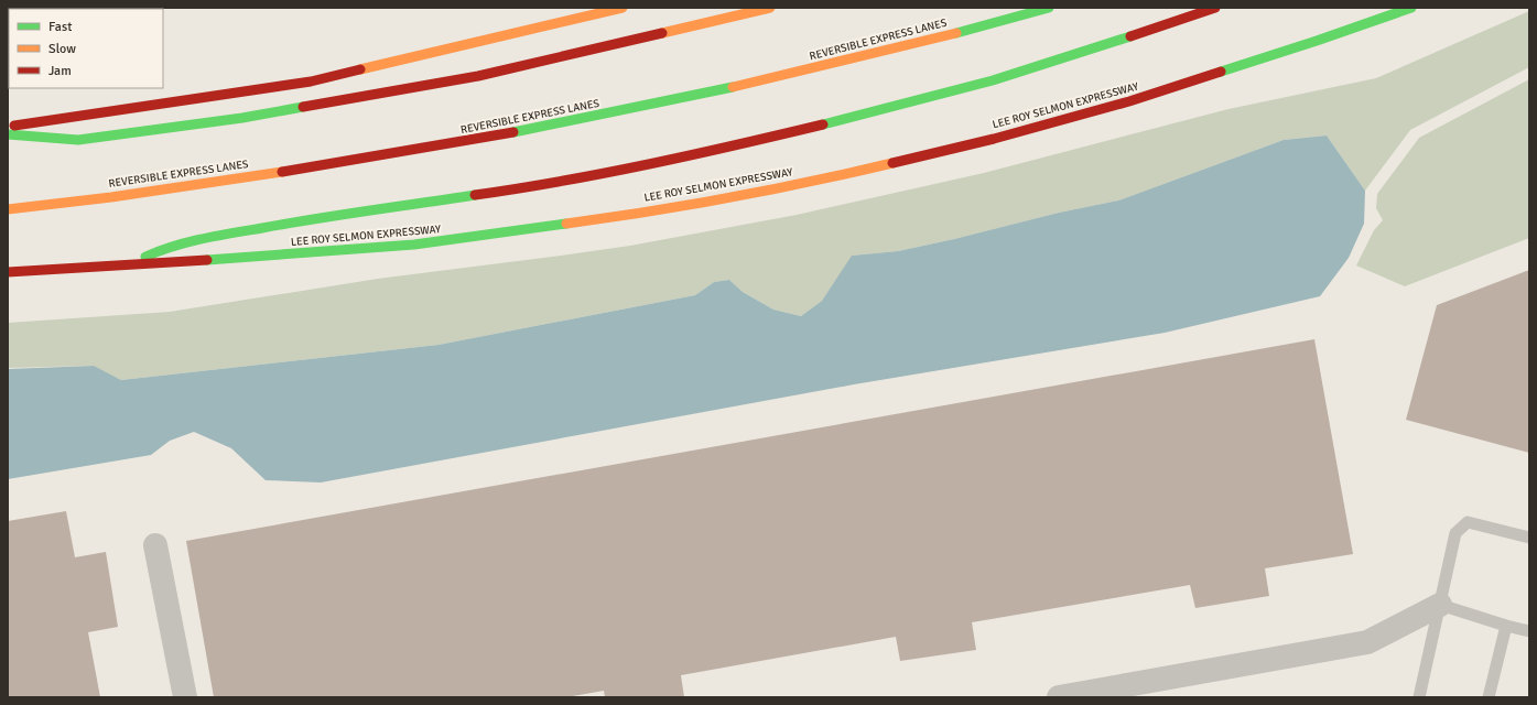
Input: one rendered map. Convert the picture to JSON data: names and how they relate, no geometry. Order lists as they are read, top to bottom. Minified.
{"streets":{"highway":["REVERSIBLE EXPRESS LANES","LEE ROY SELMON EXPRESSWAY"]},"legend":["Fast","Slow","Jam"]}
